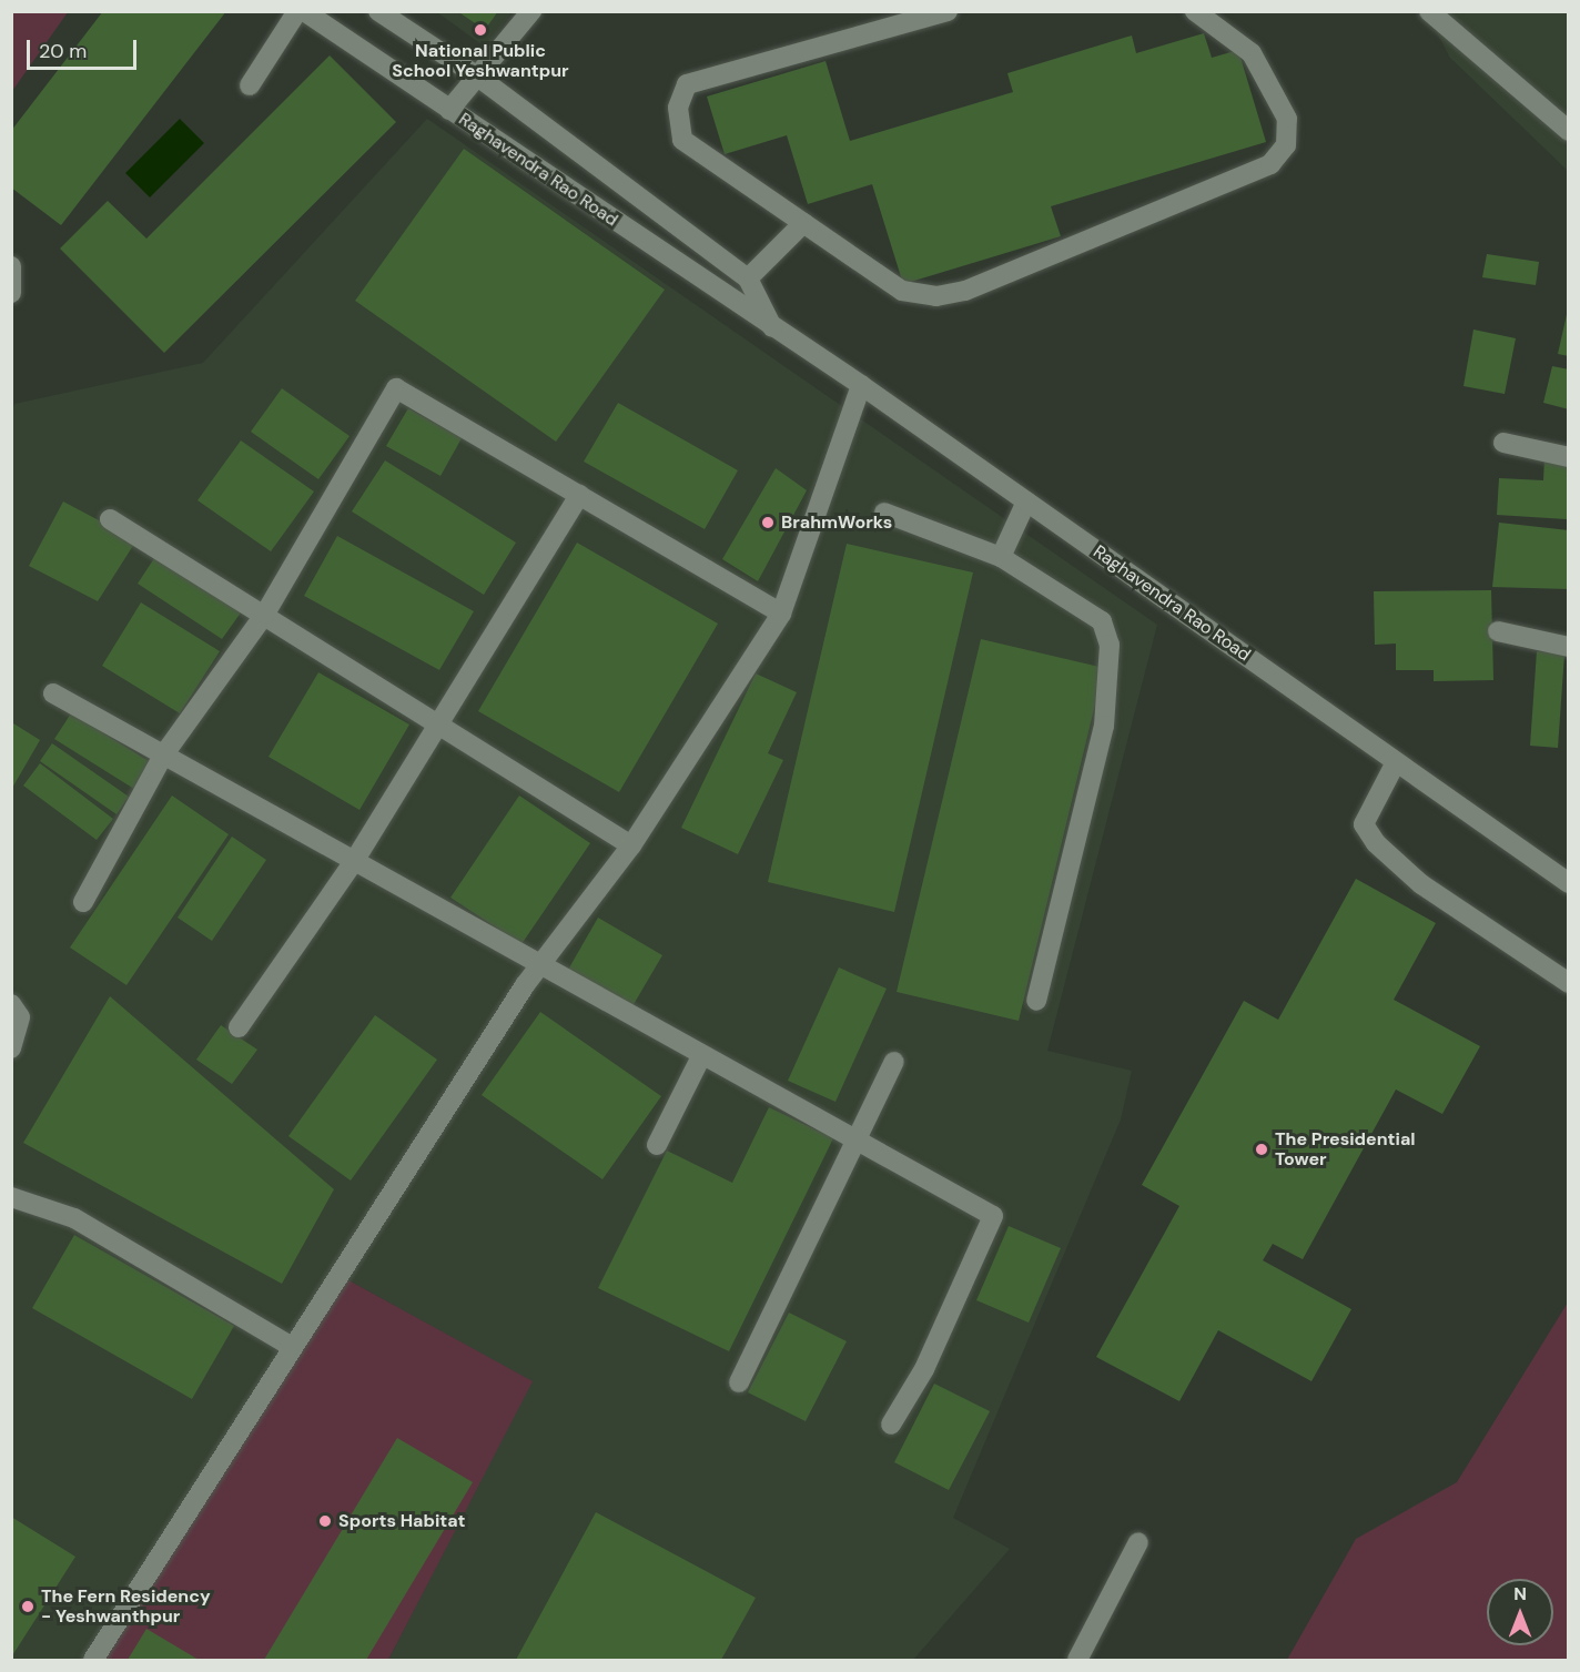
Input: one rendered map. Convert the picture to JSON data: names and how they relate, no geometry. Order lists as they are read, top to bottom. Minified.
{"streets":{"street":["Raghavendra Rao Road"]},"places":["National Public School Yeshwantpur","BrahmWorks","The Presidential Tower","Sports Habitat","The Fern Residency - Yeshwanthpur"],"scale_bar":"20 m","north":"top"}
